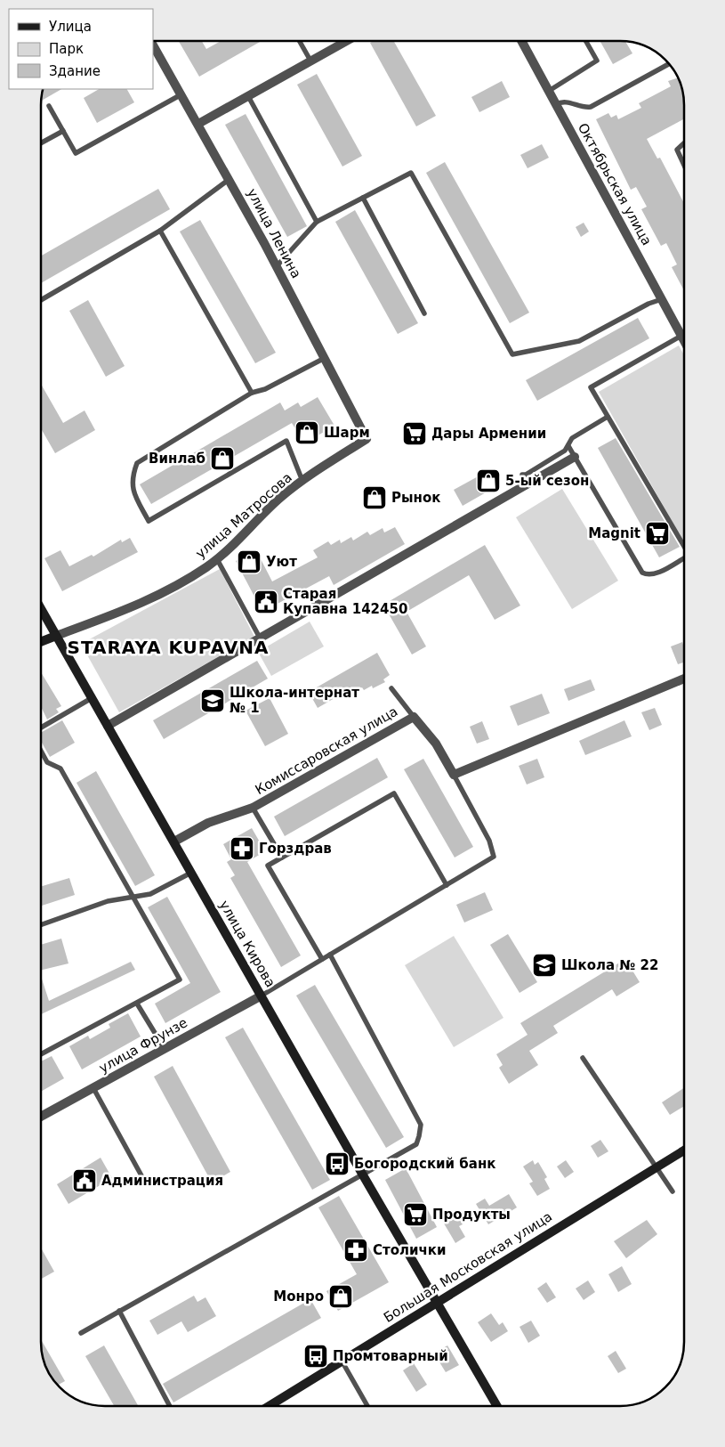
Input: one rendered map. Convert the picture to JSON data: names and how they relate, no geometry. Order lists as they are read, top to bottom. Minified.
{"streets":{"street":["Октябрьская улица","улица Ленина","улица Матросова","Комиссаровская улица","улица Кирова","улица Фрунзе","Большая Московская улица"]},"crossings":[["улица Ленина","улица Матросова"],["улица Матросова","улица Кирова"],["Комиссаровская улица","улица Кирова"],["улица Кирова","улица Фрунзе"],["улица Кирова","Большая Московская улица"]],"districts":["STARAYA KUPAVNA"],"places":{"shop":["Шарм","Винлаб","5-ый сезон","Рынок","Уют","Монро"],"supermarket":["Дары Армении","Magnit","Продукты"],"public building":["Старая Купавна 142450","Администрация"],"school or university":["Школа-интернат № 1","Школа № 22"],"pharmacy":["Горздрав","Столички"],"bus stop":["Богородский банк","Промтоварный"]},"legend":["Улица","Парк","Здание"]}
